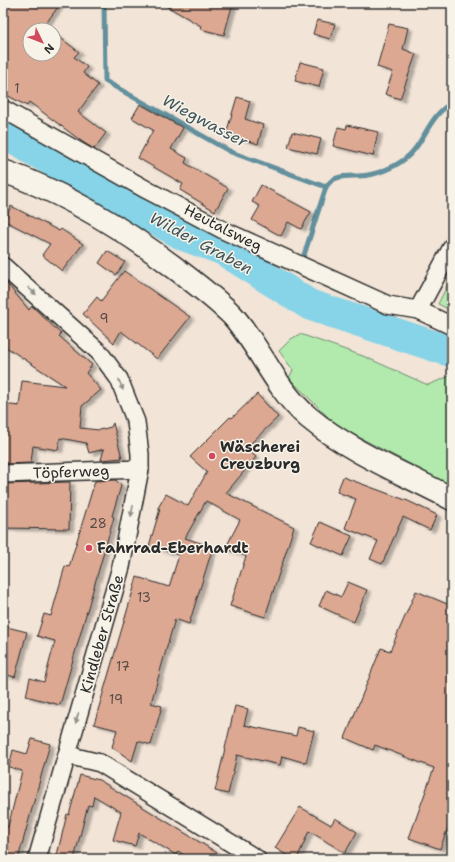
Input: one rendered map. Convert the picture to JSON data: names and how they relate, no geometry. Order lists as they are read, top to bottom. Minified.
{"streets":{"street":["Heutalsweg","Töpferweg","Kindleber Straße"]},"crossings":[["Töpferweg","Kindleber Straße"]],"one_way":["Kindleber Straße"],"water":["Wiegwasser","Wilder Graben"],"places":["Wäscherei Creuzburg","Fahrrad-Eberhardt"],"house_numbers":["1","9","28","13","17","19"],"north":"bottom right"}
